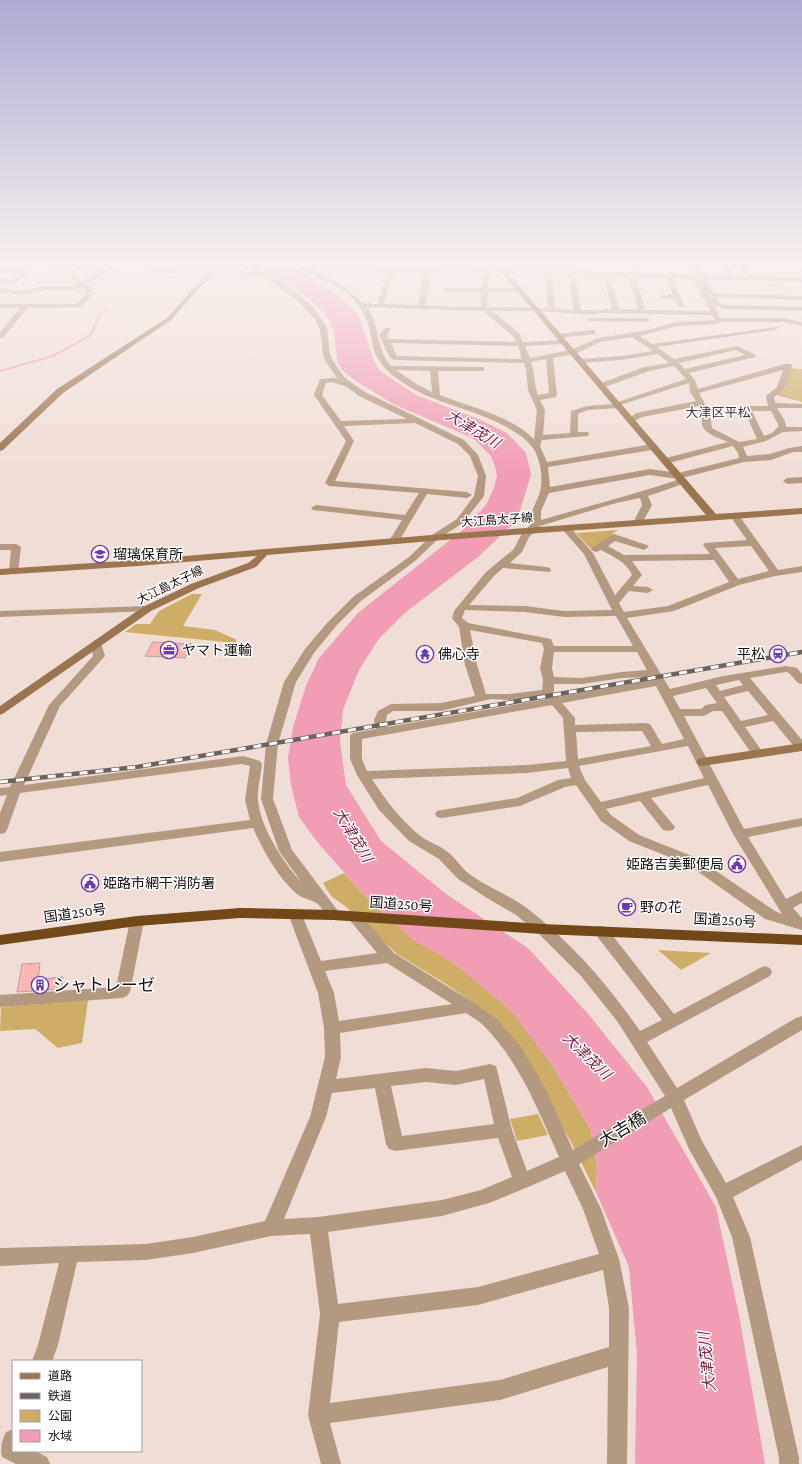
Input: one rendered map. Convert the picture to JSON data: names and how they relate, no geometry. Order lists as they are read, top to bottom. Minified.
{"streets":{"highway":["国道250号"],"main road":["大江島太子線"],"street":["大吉橋"]},"districts":["大津区平松"],"water":["大津茂川"],"places":{"school or university":["瑠璃保育所"],"office":["ヤマト運輸"],"temple":["佛心寺"],"station":["平松"],"public building":["姫路吉美郵便局","姫路市網干消防署"],"cafe":["野の花"],"building":["シャトレーゼ"]},"legend":["道路","鉄道","公園","水域"]}
